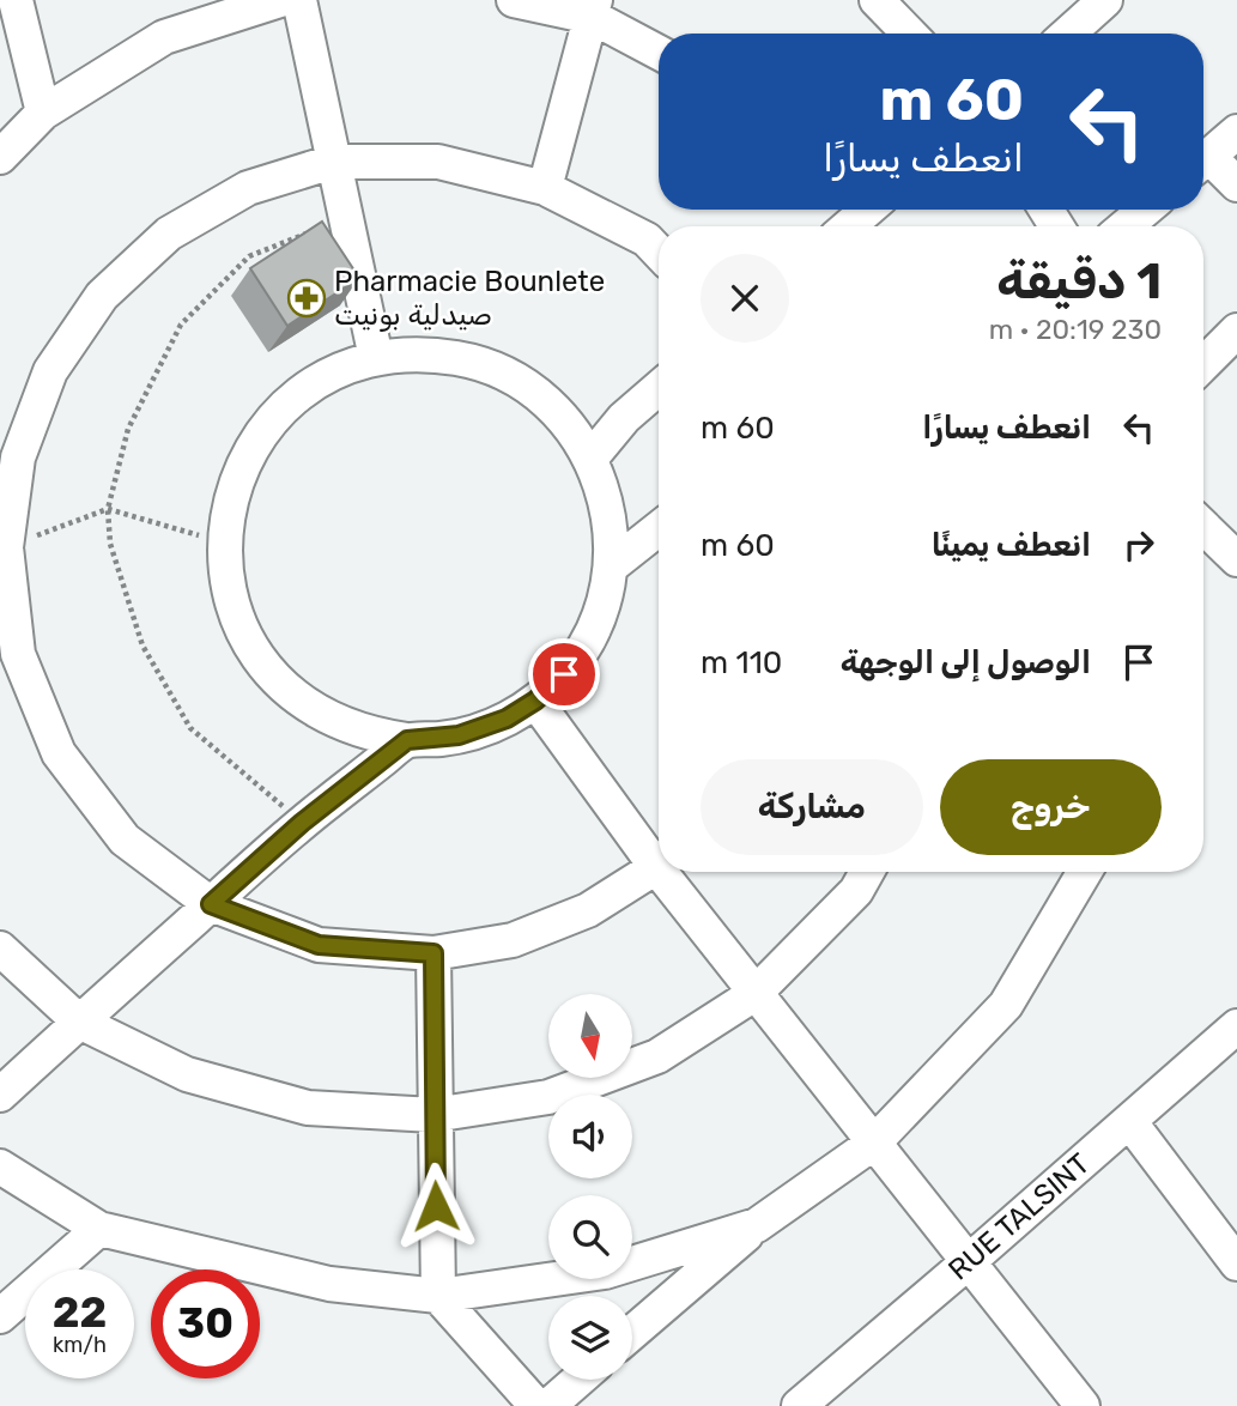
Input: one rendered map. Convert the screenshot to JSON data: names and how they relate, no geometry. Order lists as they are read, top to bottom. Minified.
{"streets":{"street":["RUE TALSINT"]},"places":{"pharmacy":["Pharmacie Bounlete صيدلية بونيت"]},"north":"bottom","page":{"turn":["60 m","انعطف يسارًا"],"heading":["1 دقيقة","230 m · 20:19"],"list":[{"name":"انعطف يسارًا","value":"60 m"},{"name":"انعطف يمينًا","value":"60 m"},{"name":"الوصول إلى الوجهة","value":"110 m"}],"buttons":["خروج","مشاركة"],"speed":"22 km/h","limit":"30"}}
